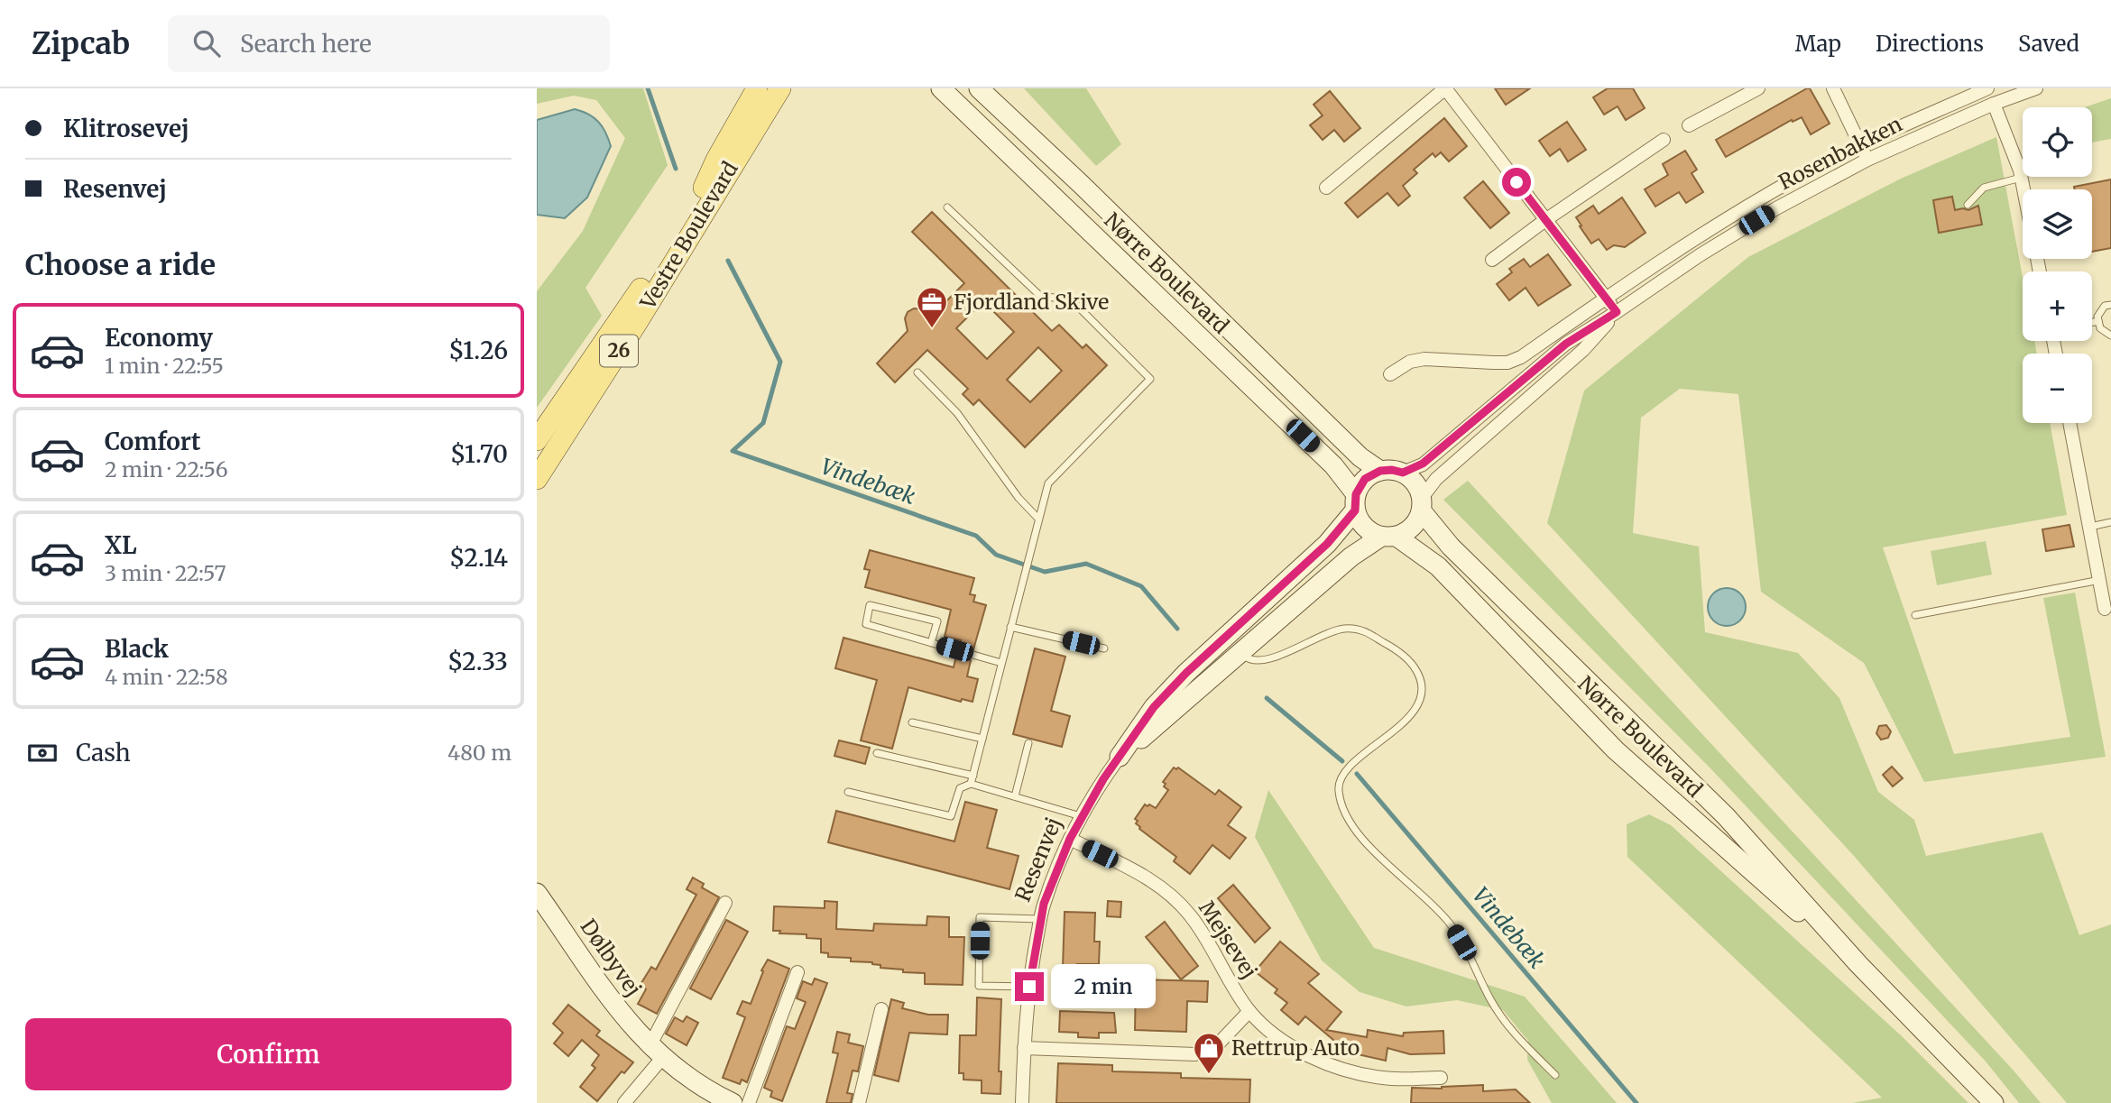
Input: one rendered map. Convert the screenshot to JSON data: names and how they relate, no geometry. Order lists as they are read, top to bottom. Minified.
{"streets":{"main road":["Vestre Boulevard","26"],"street":["Rosenbakken","Nørre Boulevard","Resenvej","Mejsevej","Dølbyvej"]},"crossings":[["Rosenbakken","Nørre Boulevard"],["Rosenbakken","Resenvej"],["Vestre Boulevard","26"],["Nørre Boulevard","Resenvej"],["Resenvej","Mejsevej"]],"water":["Vindebæk"],"places":{"office":["Fjordland Skive"],"shop":["Rettrup Auto"]},"page":{"header":"Zipcab","search":"Search here","nav":["Map","Directions","Saved"],"banner":["Klitrosevej","Resenvej"],"map_buttons":["+","−"],"heading":"Choose a ride","list":[{"name":"Economy","note":"1 min · 22:55","value":"$1.26"},{"name":"Comfort","note":"2 min · 22:56","value":"$1.70"},{"name":"XL","note":"3 min · 22:57","value":"$2.14"},{"name":"Black","note":"4 min · 22:58","value":"$2.33"}],"pay":["Cash","480 m"],"bubble":"2 min","buttons":"Confirm"}}
